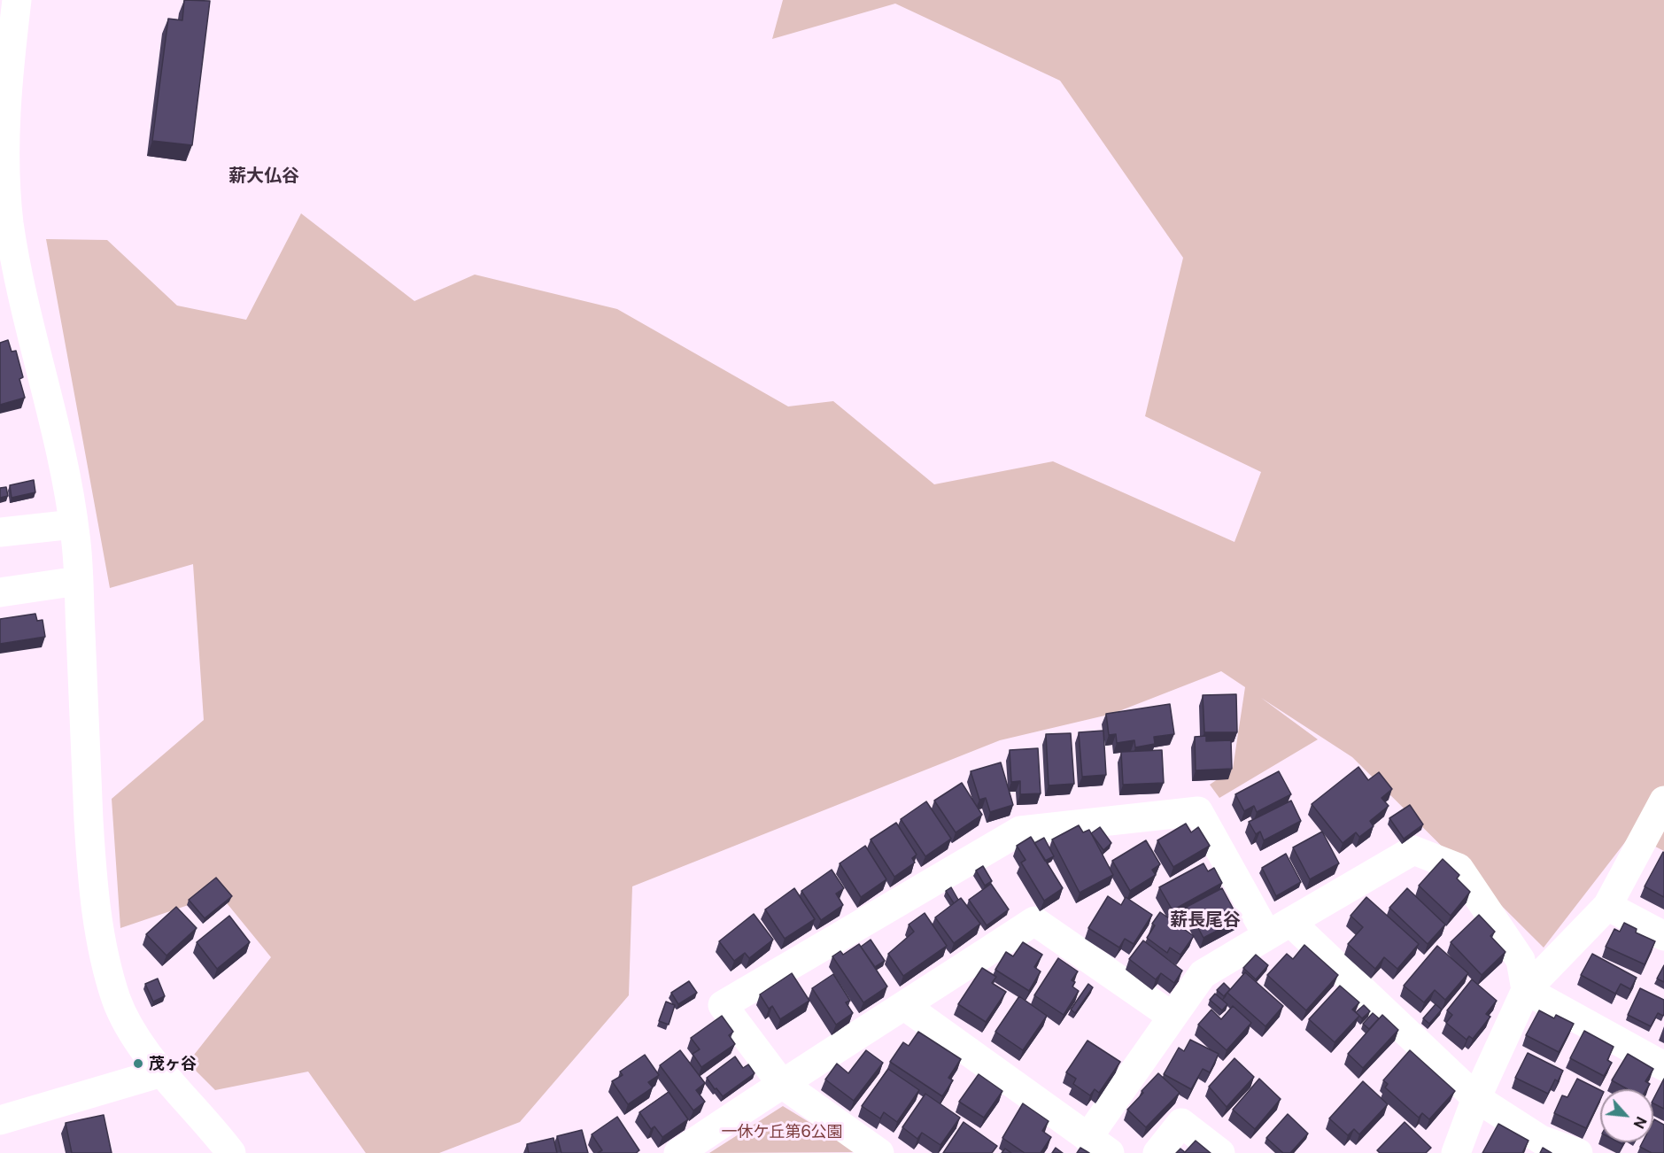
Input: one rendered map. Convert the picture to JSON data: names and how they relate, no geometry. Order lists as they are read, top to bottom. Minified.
{"districts":["薪大仏谷","薪長尾谷"],"parks":["一休ケ丘第6公園"],"places":["茂ヶ谷"],"north":"bottom right"}
